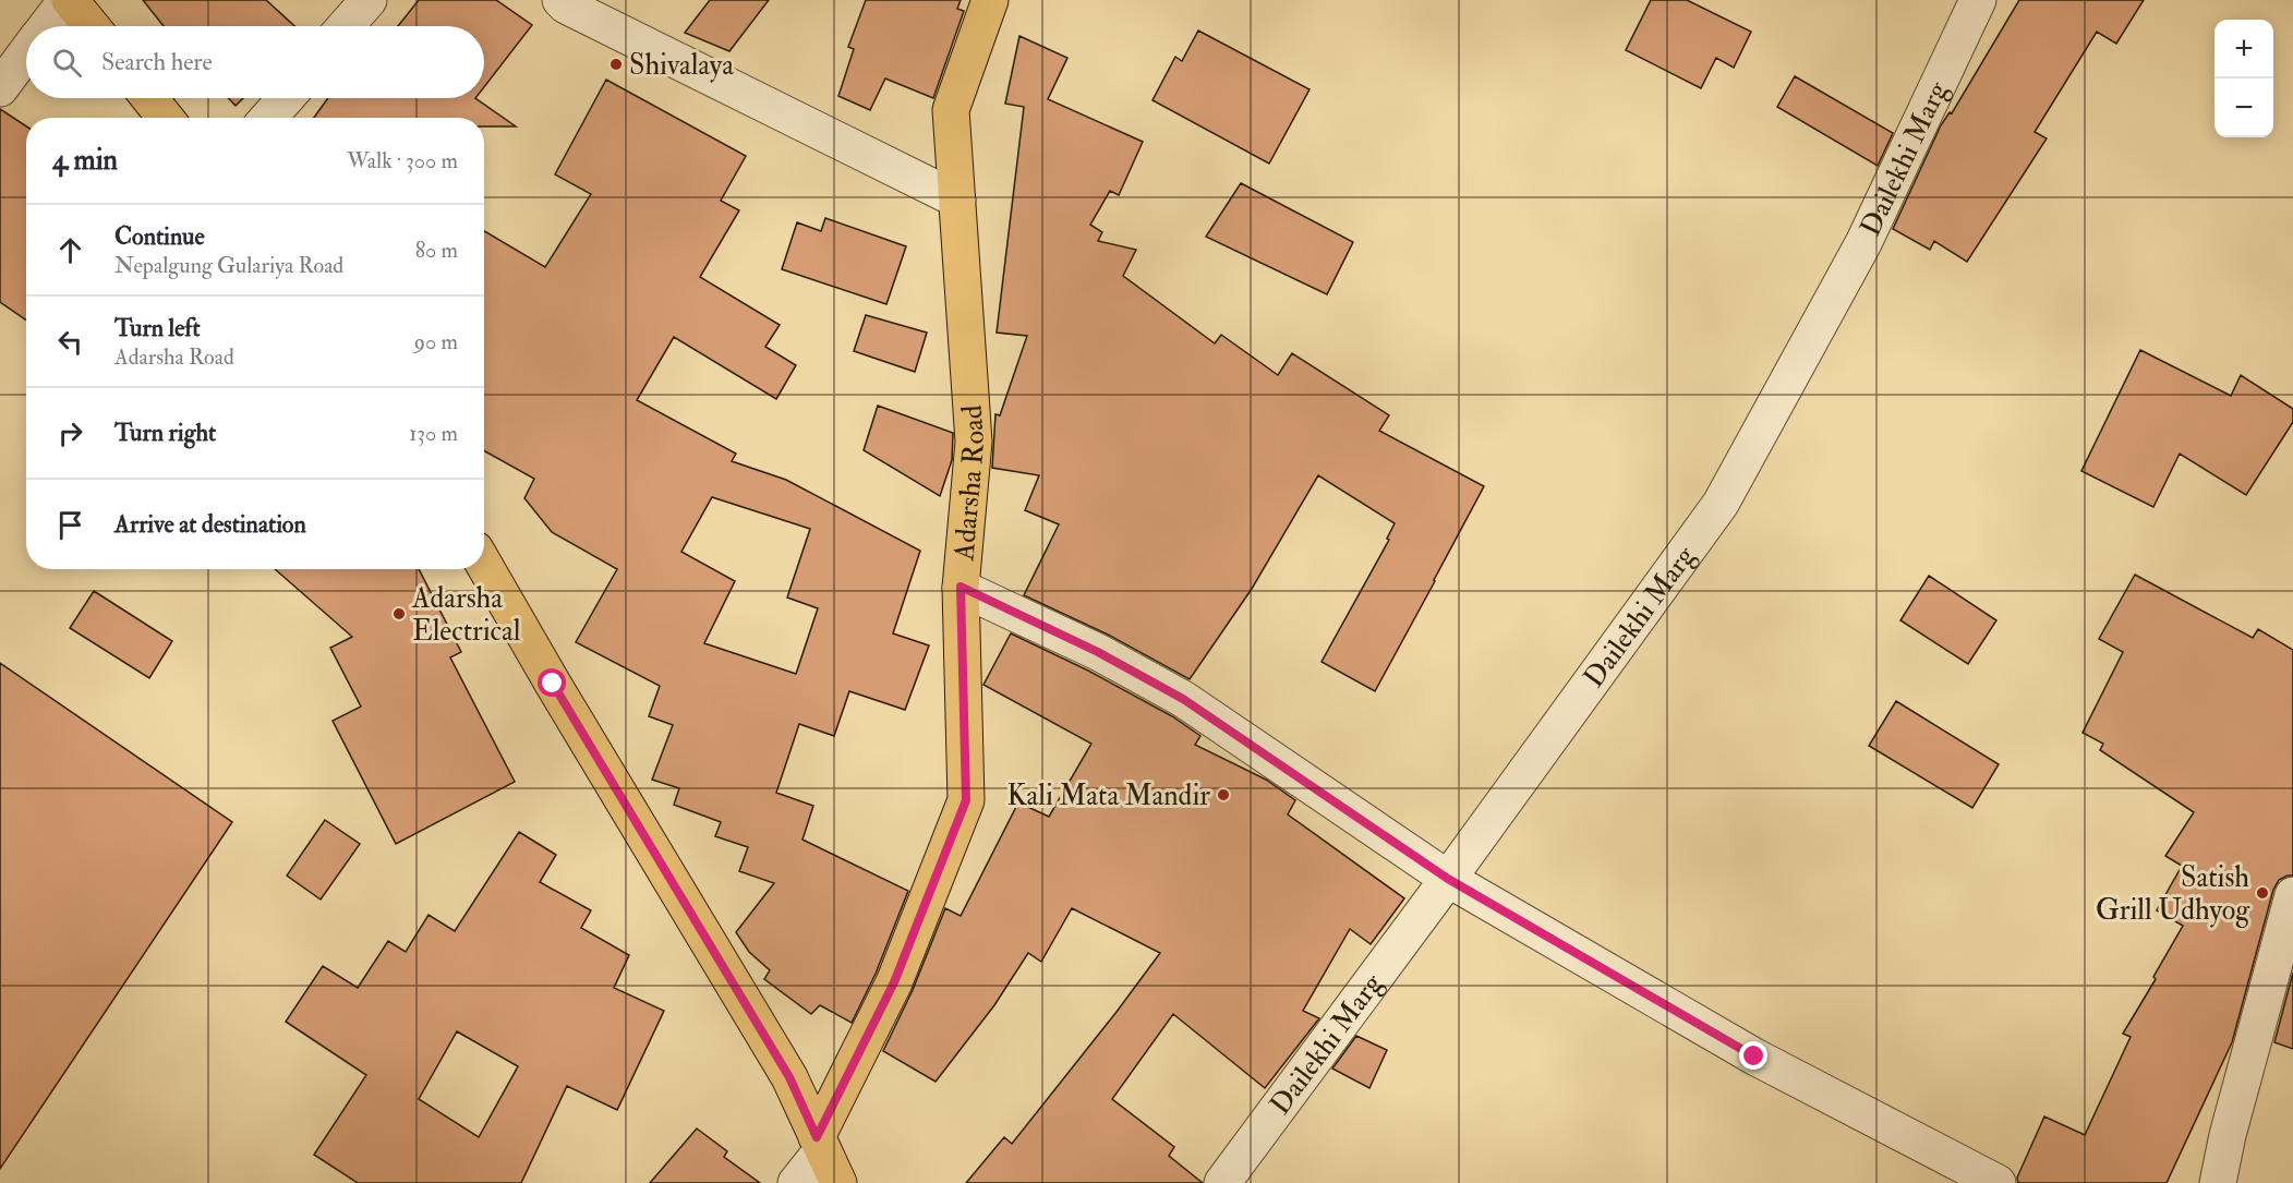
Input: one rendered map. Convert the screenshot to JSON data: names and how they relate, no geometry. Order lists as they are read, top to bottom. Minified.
{"streets":{"main road":["Adarsha Road"],"street":["Dailekhi Marg"]},"places":["Shivalaya","Adarsha Electrical","Kali Mata Mandir","Satish Grill Udhyog"],"page":{"map_buttons":["+","−"],"search":"Search here","heading":["4 min","Walk · 300 m"],"list":[["Continue","Nepalgung Gulariya Road","80 m"],["Turn left","Adarsha Road","90 m"],["Turn right","130 m"],"Arrive at destination"]}}
